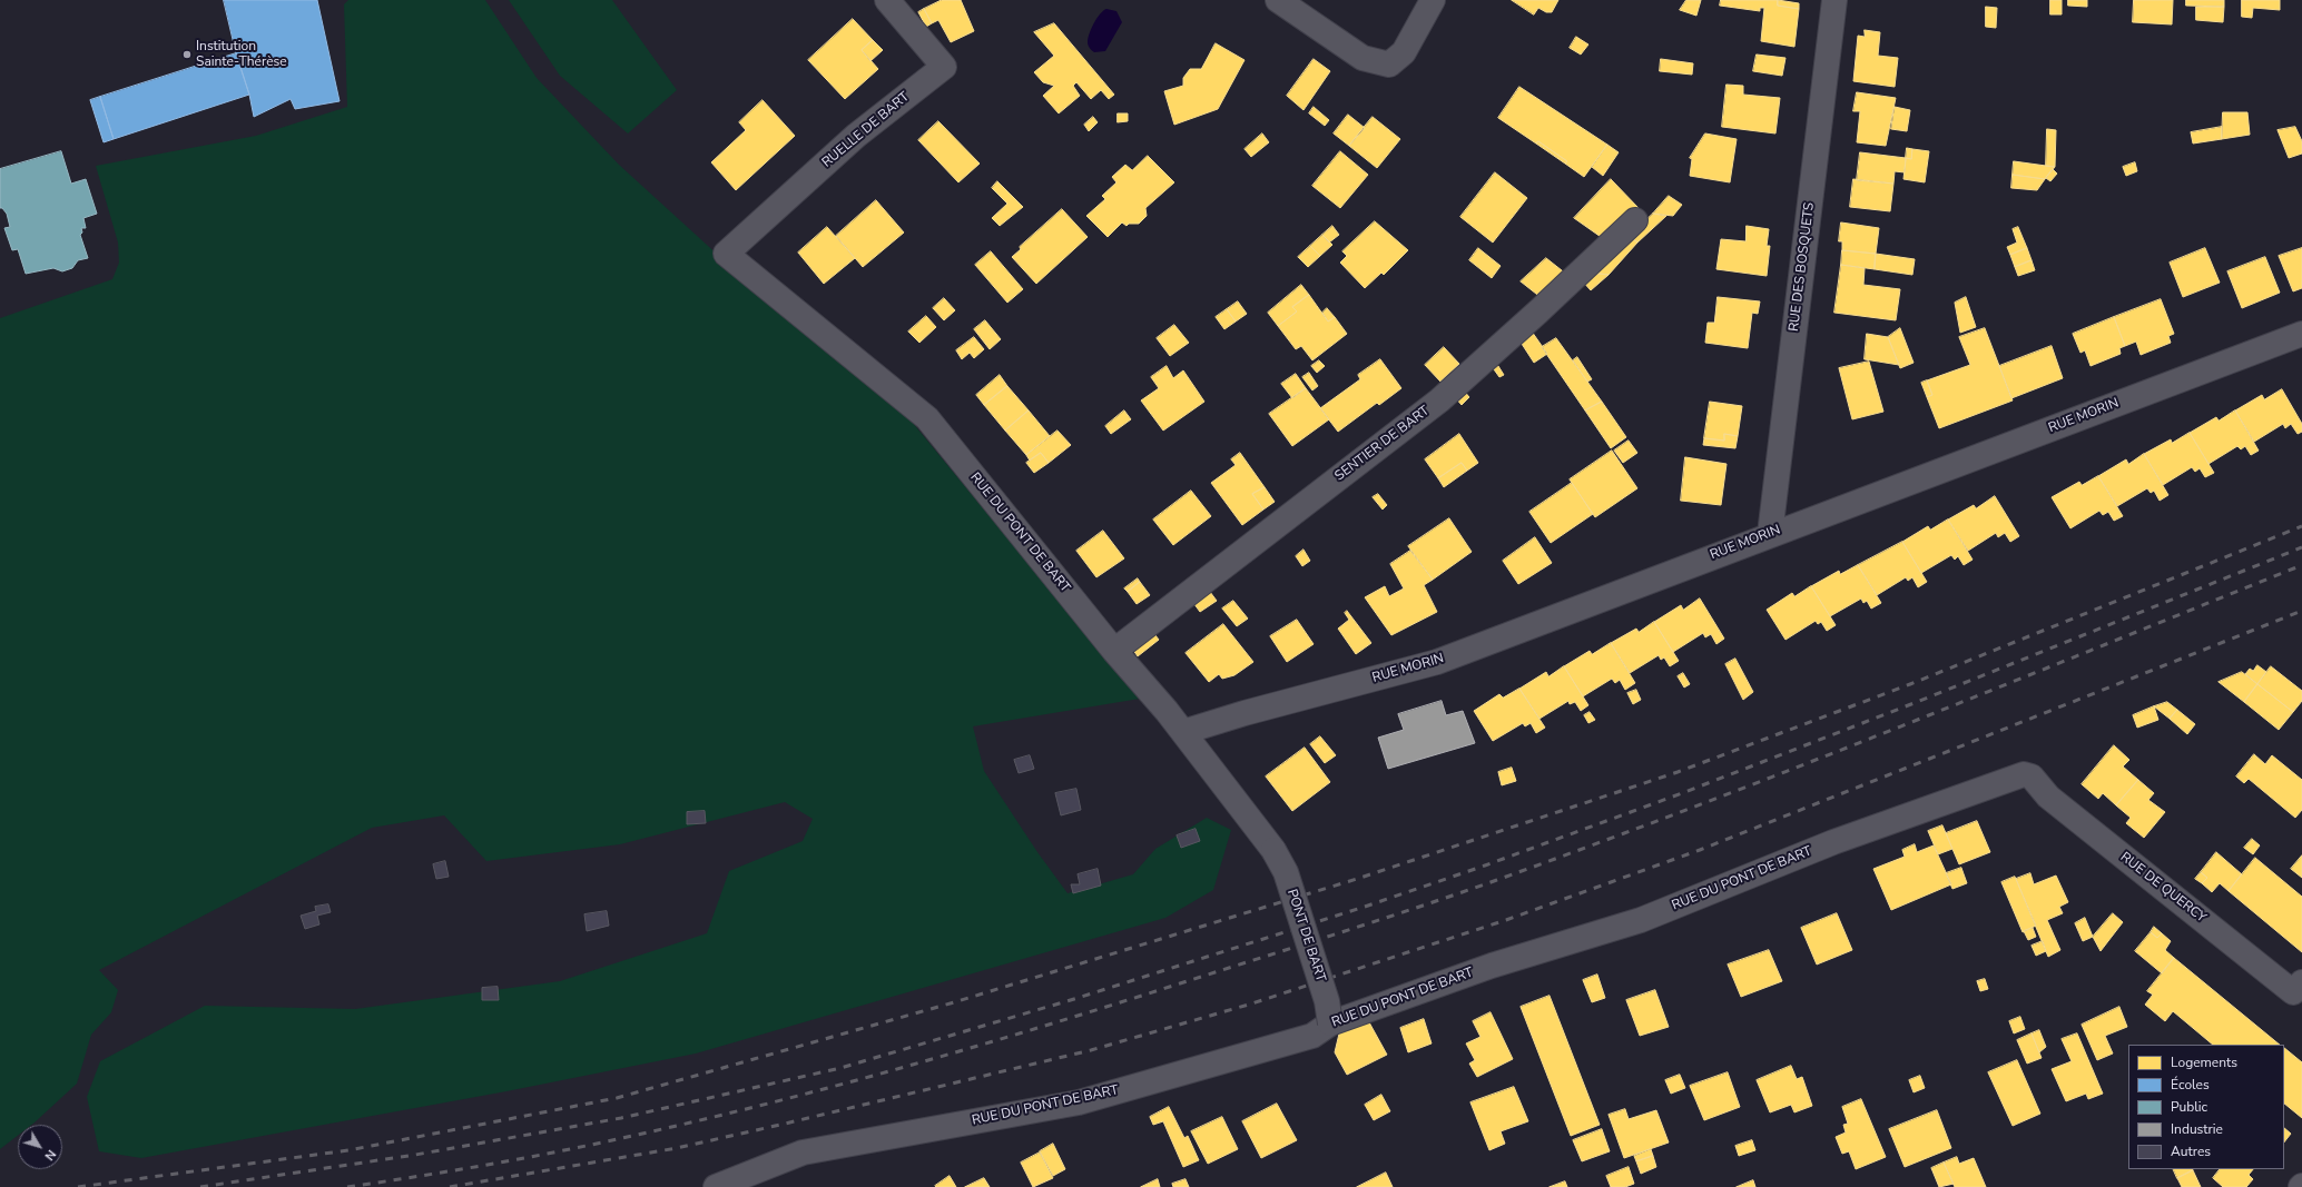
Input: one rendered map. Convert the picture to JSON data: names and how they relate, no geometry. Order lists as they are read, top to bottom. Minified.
{"streets":{"street":["RUELLE DE BART","RUE DES BOSQUETS","RUE MORIN","SENTIER DE BART","RUE DU PONT DE BART","RUE DE QUERCY","PONT DE BART"]},"crossings":[["RUELLE DE BART","RUE DU PONT DE BART"],["RUE DES BOSQUETS","RUE MORIN"],["RUE MORIN","RUE DU PONT DE BART"],["SENTIER DE BART","RUE DU PONT DE BART"],["RUE DU PONT DE BART","RUE DE QUERCY"],["RUE DU PONT DE BART","PONT DE BART"]],"places":["Institution Sainte-Thérèse"],"legend":["Logements","Écoles","Public","Industrie","Autres"],"north":"bottom right"}
